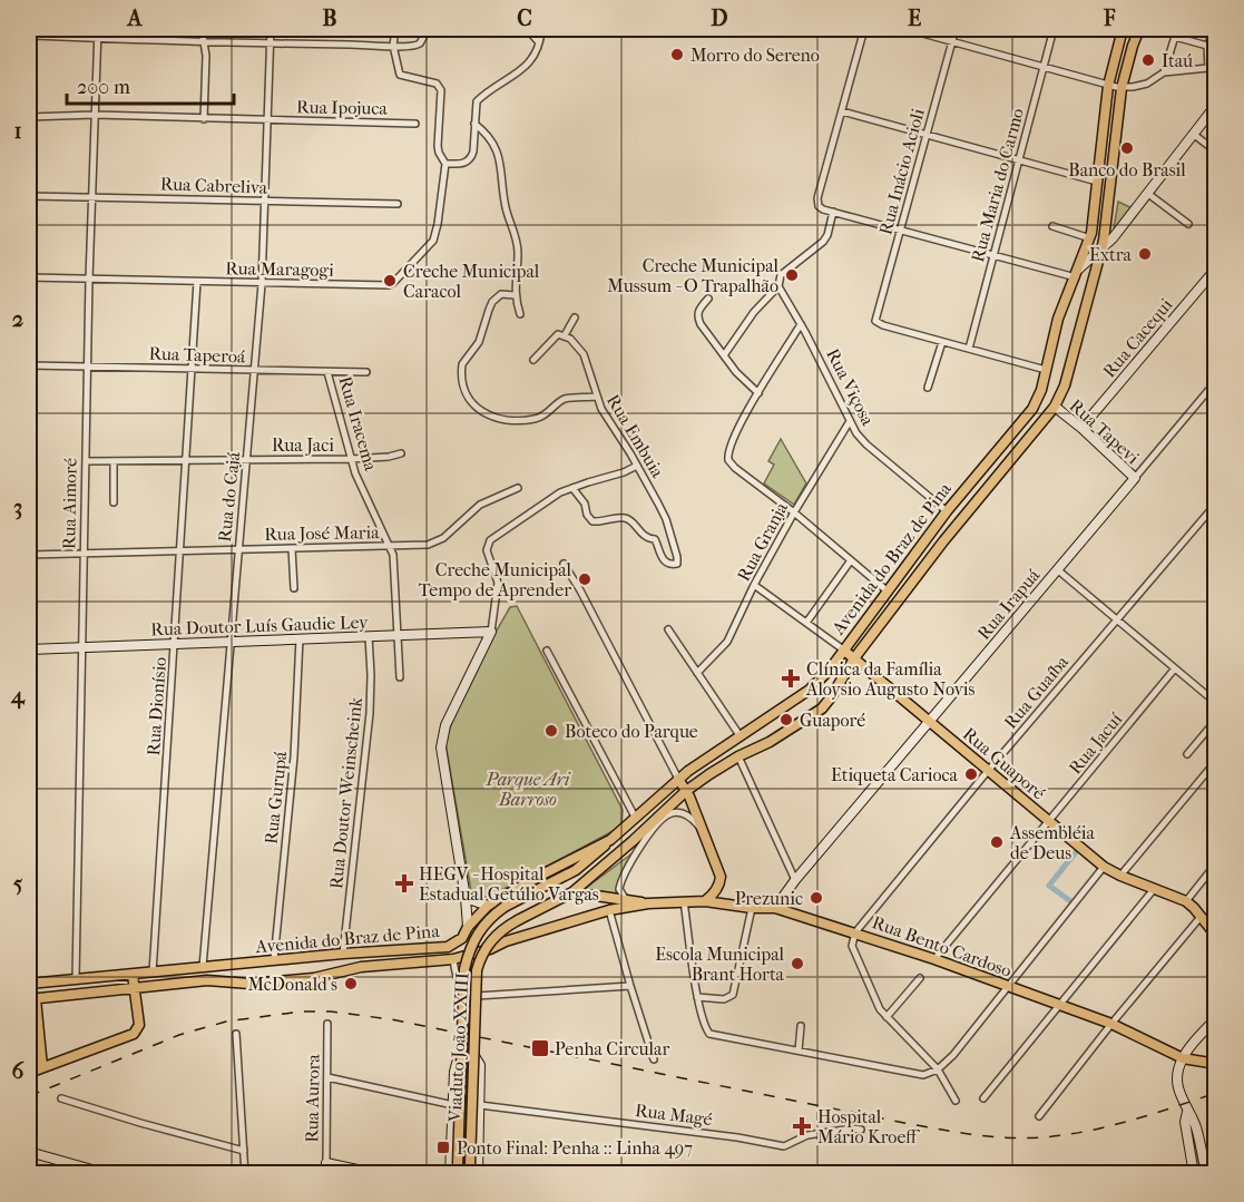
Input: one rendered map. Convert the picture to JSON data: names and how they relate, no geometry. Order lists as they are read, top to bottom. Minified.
{"streets":{"main road":["Avenida do Braz de Pina","Rua Guaporé","Rua Bento Cardoso","Viaduto João XXIII"],"street":["Rua Ipojuca","Rua Inácio Acioli","Rua Cabreliva","Rua Maria do Carmo","Rua Maragogi","Rua Cacequi","Rua Taperoá","Rua Viçosa","Rua Iracema","Rua Tapevi","Rua Embuia","Rua Jaci","Rua do Cajá","Rua Aimoré","Rua José Maria","Rua Granja","Rua Irapuá","Rua Doutor Luís Gaudie Ley","Rua Guaíba","Rua Dionísio","Rua Jacuí","Rua Doutor Weinscheink","Rua Gurupá","Rua Aurora","Rua Magé"]},"crossings":[["Rua Ipojuca","Rua do Cajá"],["Rua Ipojuca","Rua Aimoré"],["Rua Cabreliva","Rua do Cajá"],["Rua Cabreliva","Rua Aimoré"],["Rua Maragogi","Rua do Cajá"],["Rua Maragogi","Rua Aimoré"],["Rua Maragogi","Rua Dionísio"],["Rua Cacequi","Rua Tapevi"],["Rua Taperoá","Rua Iracema"],["Rua Taperoá","Rua do Cajá"],["Rua Taperoá","Rua Aimoré"],["Rua Taperoá","Rua Dionísio"],["Rua Viçosa","Rua Granja"],["Rua Viçosa","Avenida do Braz de Pina"],["Rua Iracema","Rua Jaci"],["Rua Iracema","Rua José Maria"],["Rua Iracema","Rua Doutor Luís Gaudie Ley"],["Rua Tapevi","Avenida do Braz de Pina"],["Rua Tapevi","Rua Irapuá"],["Rua Jaci","Rua do Cajá"],["Rua Jaci","Rua Aimoré"],["Rua Jaci","Rua Dionísio"],["Rua do Cajá","Rua José Maria"],["Rua do Cajá","Avenida do Braz de Pina"],["Rua do Cajá","Rua Doutor Luís Gaudie Ley"],["Rua Aimoré","Rua José Maria"],["Rua Aimoré","Avenida do Braz de Pina"],["Rua Aimoré","Rua Doutor Luís Gaudie Ley"],["Rua José Maria","Rua Dionísio"],["Avenida do Braz de Pina","Rua Dionísio"],["Avenida do Braz de Pina","Rua Guaporé"],["Avenida do Braz de Pina","Rua Doutor Weinscheink"],["Avenida do Braz de Pina","Rua Gurupá"],["Avenida do Braz de Pina","Rua Bento Cardoso"],["Avenida do Braz de Pina","Viaduto João XXIII"],["Rua Irapuá","Rua Guaporé"],["Rua Irapuá","Rua Bento Cardoso"],["Rua Doutor Luís Gaudie Ley","Rua Dionísio"],["Rua Doutor Luís Gaudie Ley","Rua Doutor Weinscheink"],["Rua Doutor Luís Gaudie Ley","Rua Gurupá"],["Rua Guaíba","Rua Guaporé"],["Rua Guaíba","Rua Bento Cardoso"],["Rua Jacuí","Rua Guaporé"],["Rua Jacuí","Rua Bento Cardoso"]],"parks":["Parque Ari Barroso"],"places":{"other":["Morro do Sereno","Itaú","Banco do Brasil","Extra","Creche Municipal Mussum - O Trapalhão","Creche Municipal Caracol","Creche Municipal Tempo de Aprender","Guaporé","Boteco do Parque","Etiqueta Carioca","Assembléia de Deus","Prezunic","Escola Municipal Brant Horta","McDonald's"],"health":["Clínica da Família Aloysio Augusto Novis","HEGV - Hospital Estadual Getúlio Vargas","Hospital Mário Kroeff"],"transit":["Penha Circular","Ponto Final: Penha :: Linha 497"]},"scale_bar":"200 m","grid":{"columns":["A","B","C","D","E","F"],"rows":["1","2","3","4","5","6"]}}
